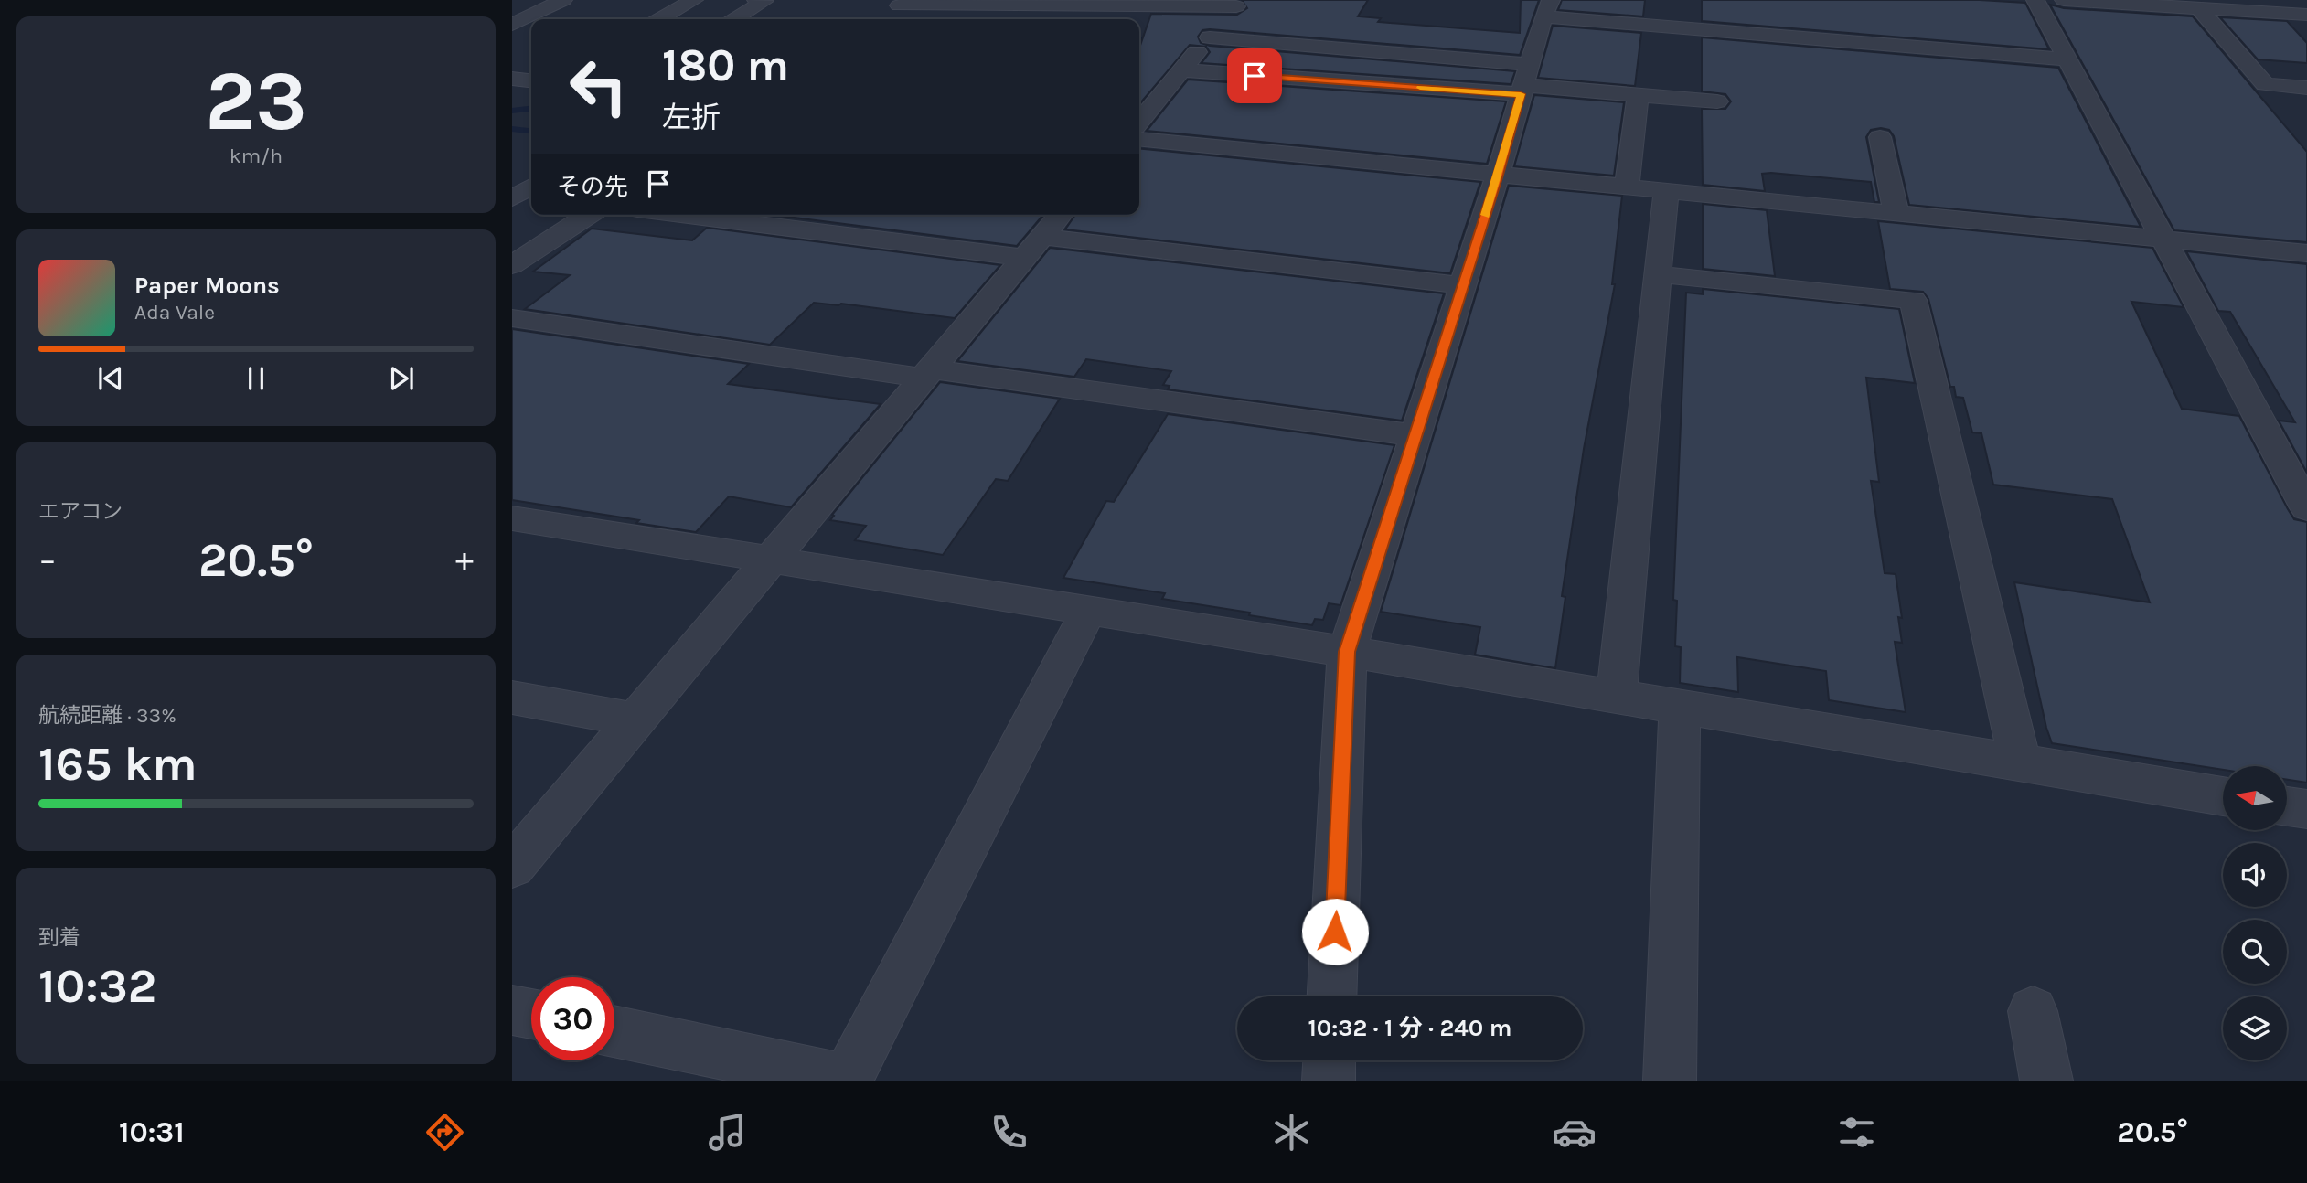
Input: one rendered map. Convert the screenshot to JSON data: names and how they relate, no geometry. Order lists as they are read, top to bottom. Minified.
{"north":"left","page":{"tile":[["23","km/h"],"エアコン",["航続距離 · 33%","165 km"],["到着","10:32"]],"turn":["180 m","左折"],"then":"その先","song":["Paper Moons","Ada Vale"],"heat":["−","20.5°","+"],"limit":"30","trip":"10:32 · 1 分 · 240 m","tabs":["10:31","20.5°"]}}
